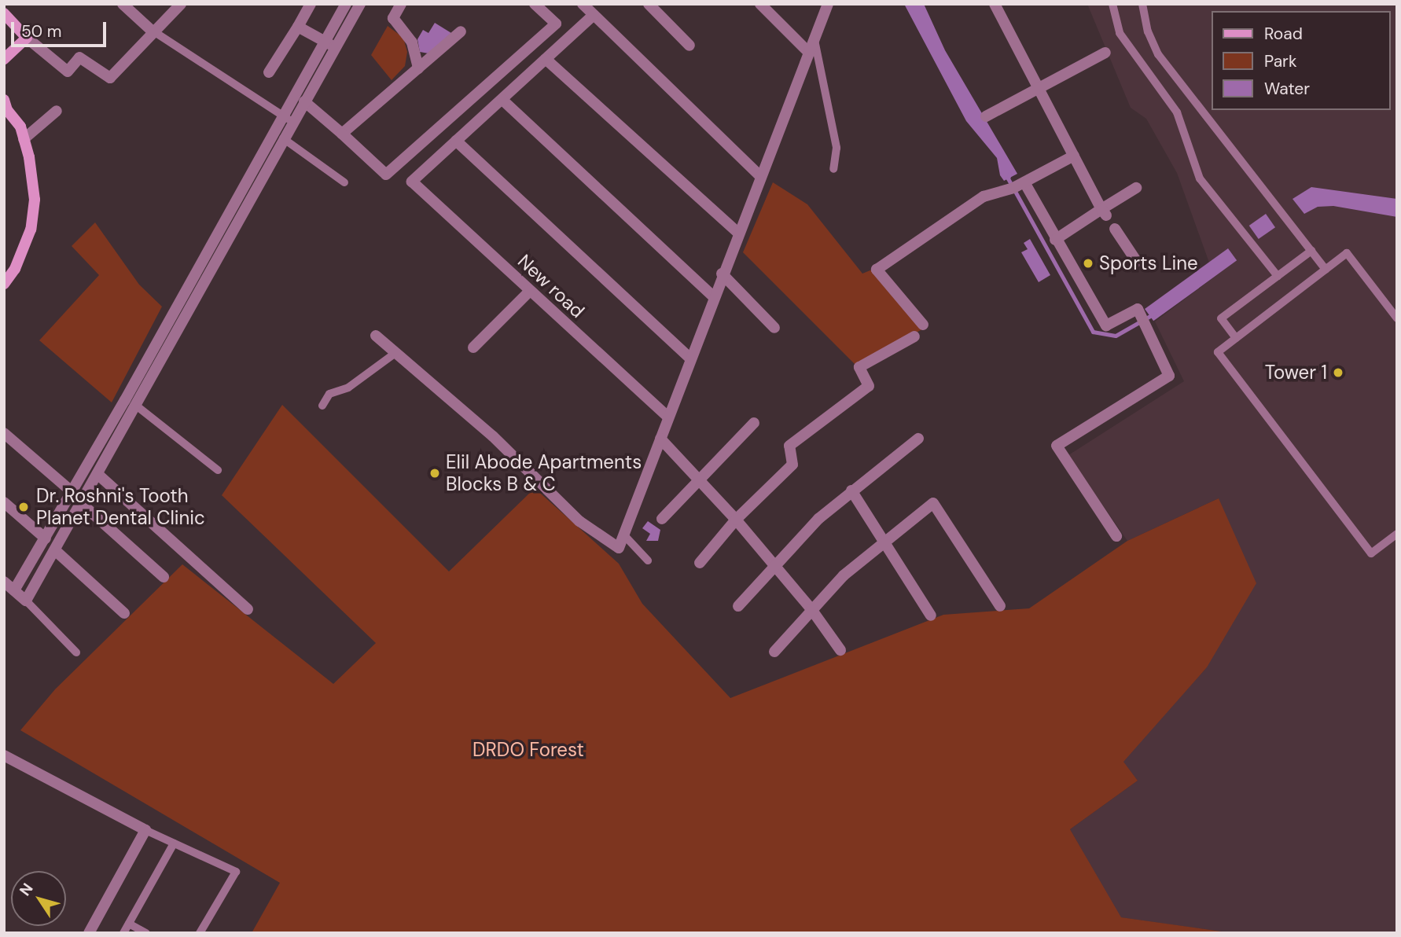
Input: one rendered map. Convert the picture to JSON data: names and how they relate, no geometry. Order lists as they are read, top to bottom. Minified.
{"streets":{"street":["New road"]},"parks":["DRDO Forest"],"places":["Sports Line","Tower 1","Elil Abode Apartments Blocks B & C","Dr. Roshni's Tooth Planet Dental Clinic"],"legend":["Road","Park","Water"],"scale_bar":"50 m","north":"top left"}
